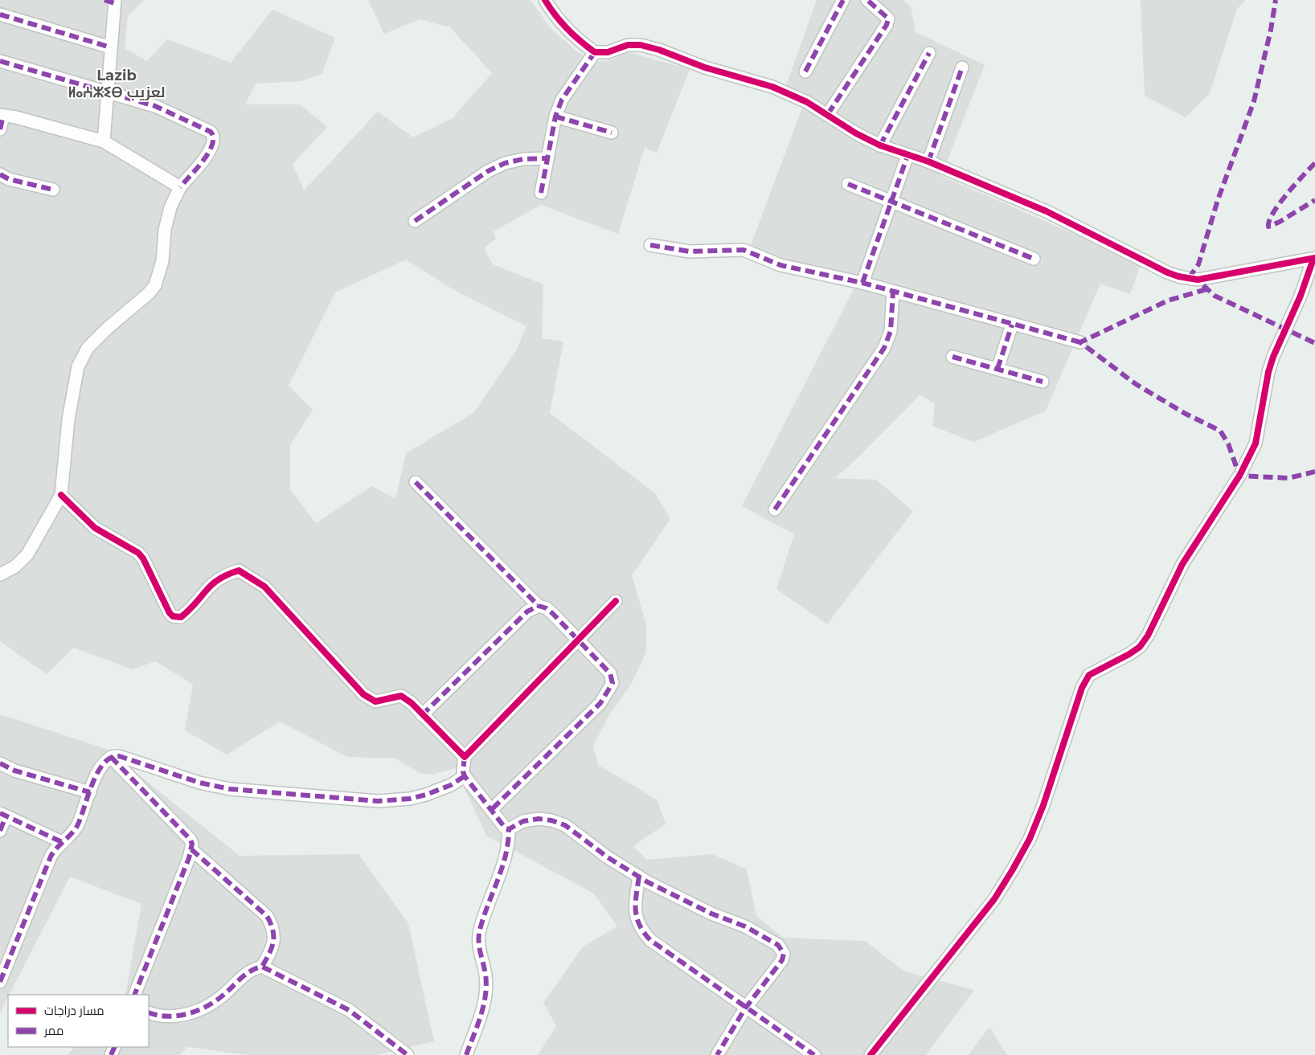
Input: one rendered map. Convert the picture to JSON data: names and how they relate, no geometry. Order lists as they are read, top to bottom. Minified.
{"districts":["Lazib ⵍⴰⵄⵣⵉⴱ لعزيب"],"legend":["مسار دراجات","ممر"]}
